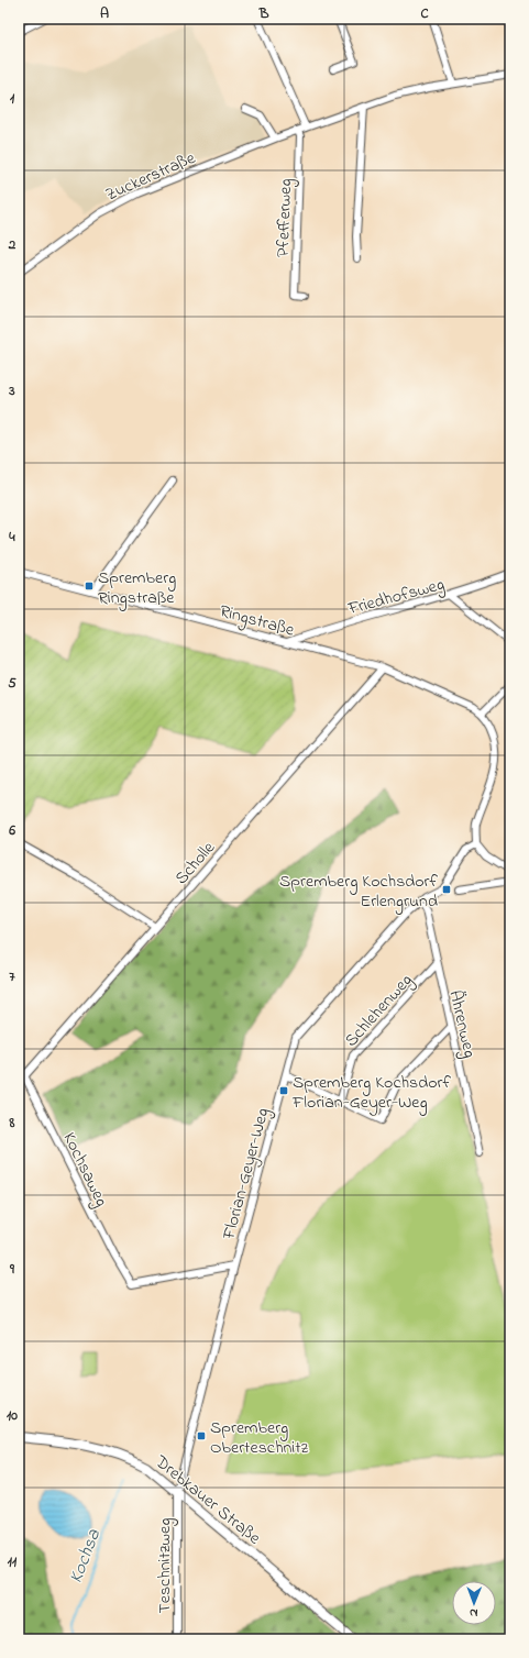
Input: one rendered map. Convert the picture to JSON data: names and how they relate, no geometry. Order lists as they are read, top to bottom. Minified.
{"streets":{"street":["Zuckerstraße","Pfefferweg","Friedhofsweg","Ringstraße","Scholle","Schlehenweg","Ährenweg","Kochsaweg","Florian-Geyer-Weg","Drebkauer Straße","Teschnitzweg"]},"crossings":[["Zuckerstraße","Pfefferweg"],["Friedhofsweg","Ringstraße"],["Ringstraße","Scholle"],["Scholle","Kochsaweg"],["Schlehenweg","Ährenweg"],["Ährenweg","Florian-Geyer-Weg"],["Kochsaweg","Florian-Geyer-Weg"],["Florian-Geyer-Weg","Drebkauer Straße"],["Florian-Geyer-Weg","Teschnitzweg"],["Drebkauer Straße","Teschnitzweg"]],"water":["Kochsa"],"places":{"transit":["Spremberg Ringstraße","Spremberg Kochsdorf Erlengrund","Spremberg Kochsdorf Florian-Geyer-Weg","Spremberg Oberteschnitz"]},"north":"bottom","grid":{"columns":["A","B","C"],"rows":["1","2","3","4","5","6","7","8","9","10","11"]}}
